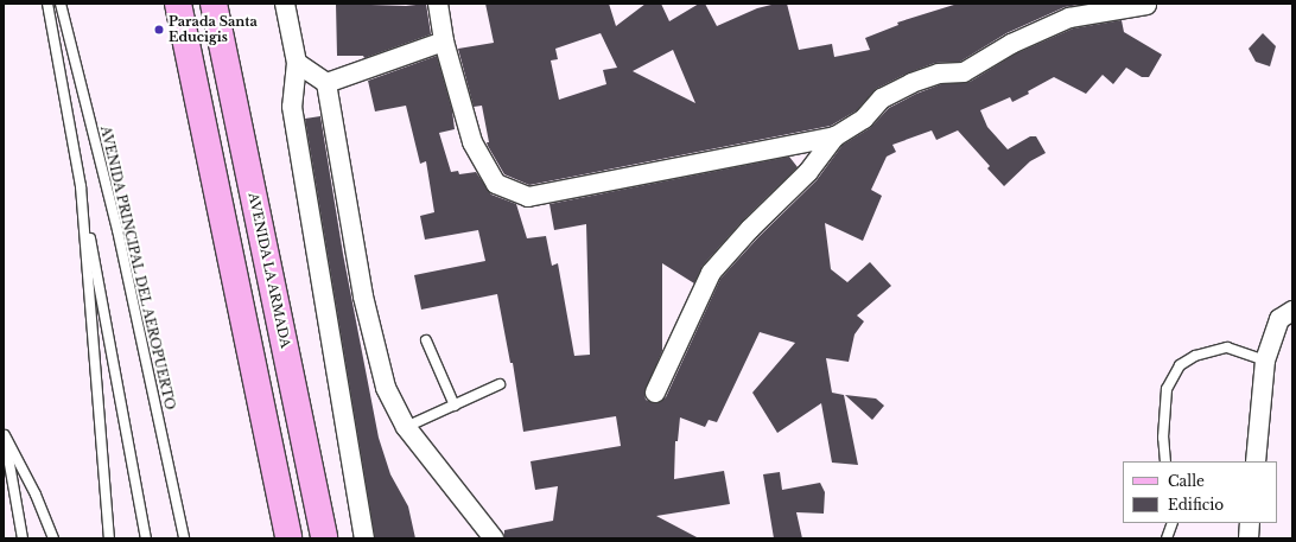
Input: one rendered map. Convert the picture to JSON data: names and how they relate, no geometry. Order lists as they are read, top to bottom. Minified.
{"streets":{"main road":["AVENIDA LA ARMADA"],"lane":["AVENIDA PRINCIPAL DEL AEROPUERTO"]},"places":["Parada Santa Educigis"],"legend":["Calle","Edificio"]}
